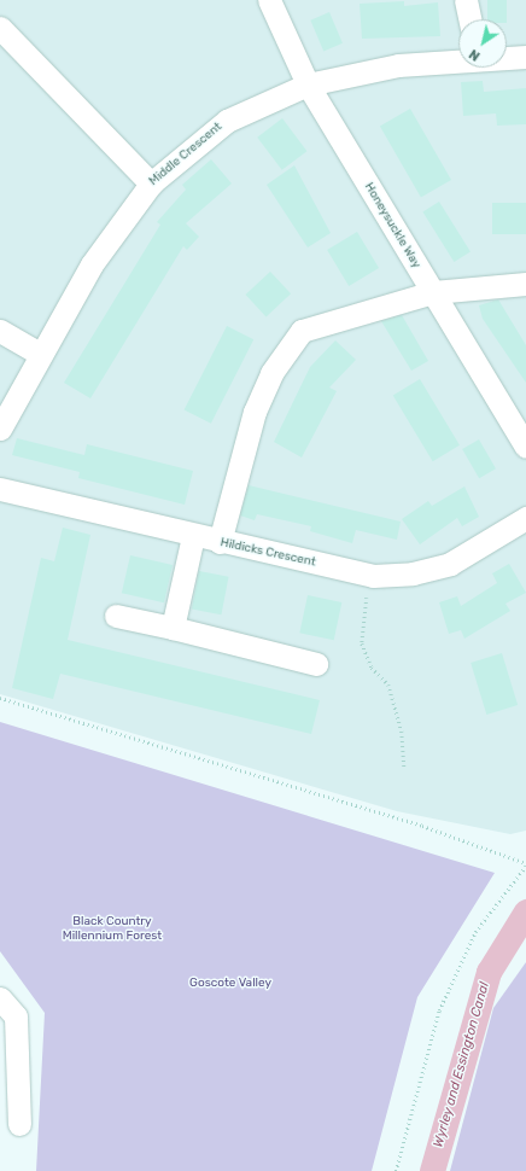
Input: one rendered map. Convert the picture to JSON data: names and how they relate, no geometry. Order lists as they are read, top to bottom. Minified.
{"streets":{"street":["Middle Crescent","Honeysuckle Way","Hildicks Crescent"]},"crossings":[["Middle Crescent","Honeysuckle Way"]],"water":["Wyrley and Essington Canal"],"parks":["Black Country Millennium Forest","Goscote Valley"],"north":"bottom left"}
